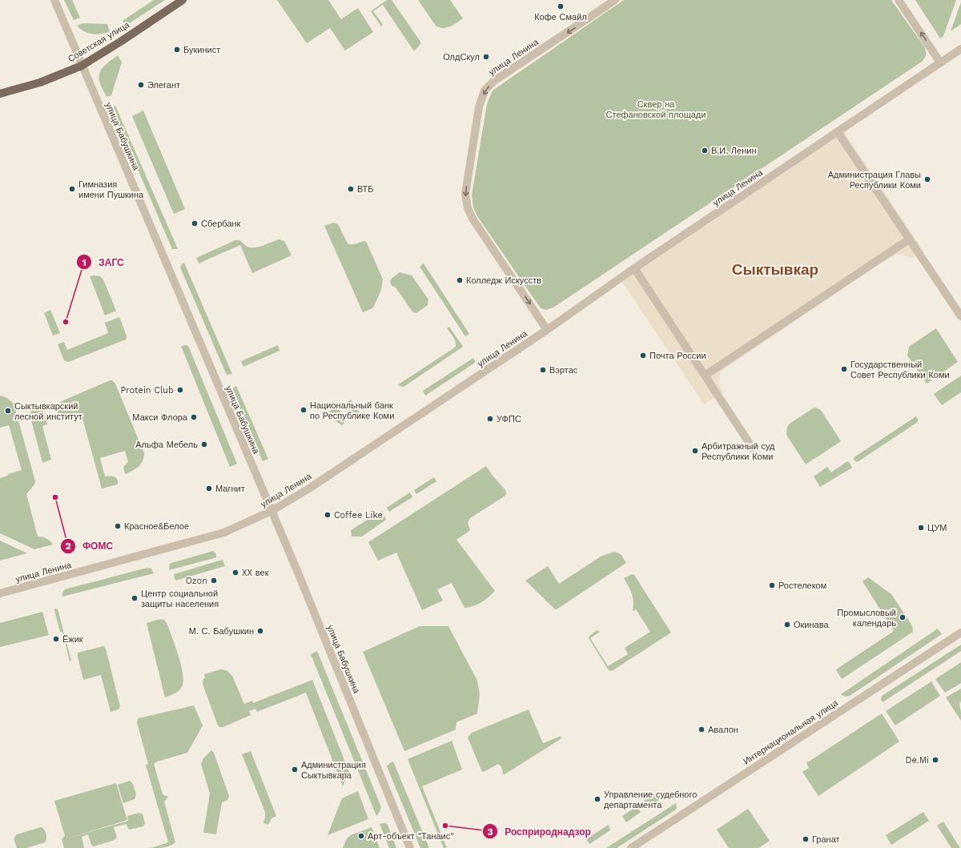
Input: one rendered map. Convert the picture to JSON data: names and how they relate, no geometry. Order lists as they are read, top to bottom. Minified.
{"streets":{"main road":["Советская улица"],"street":["улица Ленина","улица Бабушкина","Интернациональная улица"]},"crossings":[["Советская улица","улица Бабушкина"],["улица Ленина","улица Бабушкина"]],"districts":["Сыктывкар"],"parks":["Сквер на Стефановской площади"],"places":["Кофе Смайл","Букинист","ОлдСкул","Элегант","В.И. Ленин","Администрация Главы Республики Коми","Гимназия имени Пушкина","ВТБ","Сбербанк","Колледж Искусств","ЗАГС","Почта России","Государственный Совет Республики Коми","Вэртас","Protein Club","Национальный банк по Республике Коми","Сыктывкарский лесной институт","Макси Флора","УФПС","Альфа Мебель","Арбитражный суд Республики Коми","Магнит","ФОМС","Coffee Like","Красное&Белое","ЦУМ","XX век","Ozon","Ростелеком","Центр социальной защиты населения","Промысловый календарь","Окинава","М. С. Бабушкин","Ёжик","Авалон","De.Mi","Администрация Сыктывкара","Управление судебного департамента","Росприроднадзор","Арт-объект \"Танаис\"","Гранат"]}
